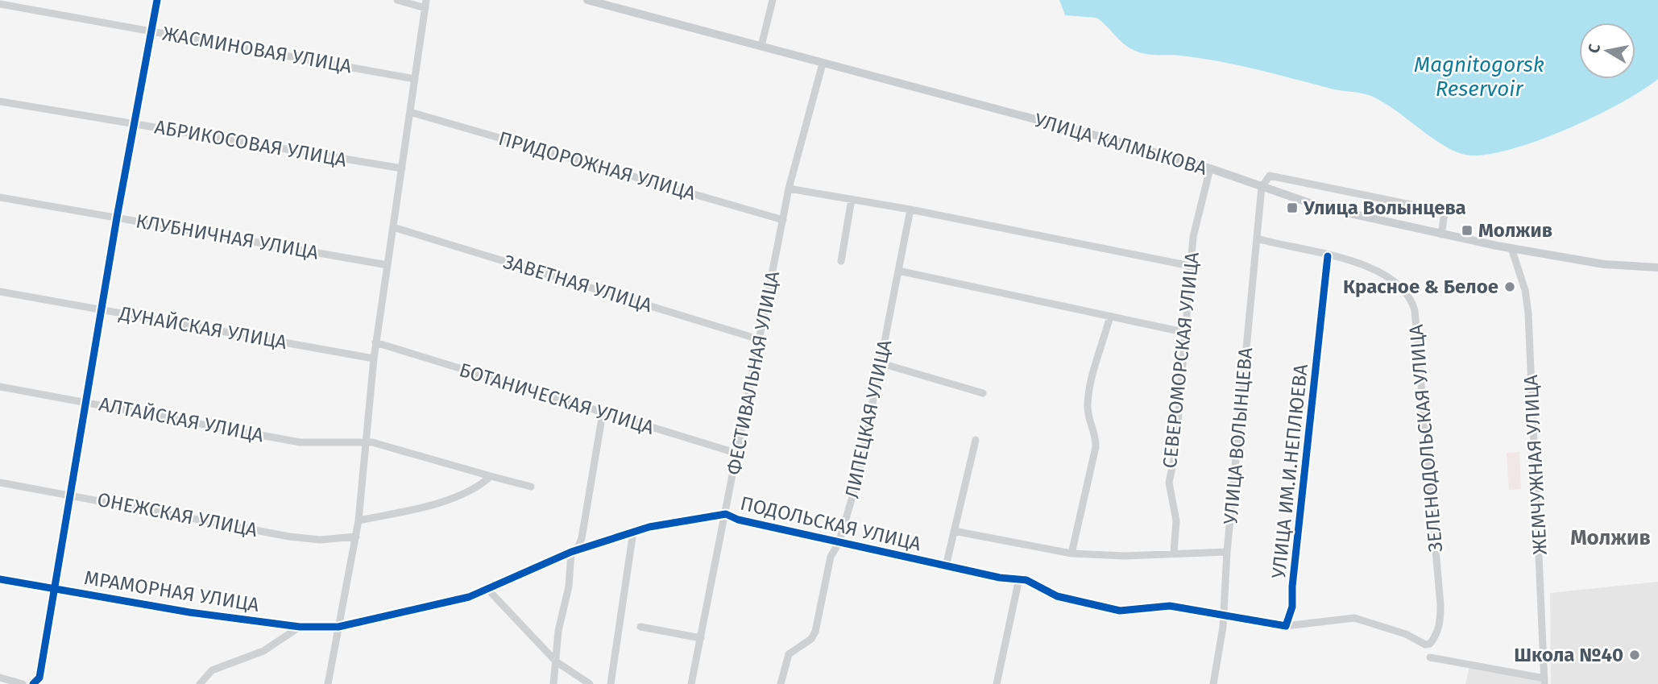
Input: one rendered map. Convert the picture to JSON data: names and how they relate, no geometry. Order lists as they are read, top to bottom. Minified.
{"streets":{"main road":["УЛИЦА КАЛМЫКОВА"],"street":["ЖАСМИНОВАЯ УЛИЦА","АБРИКОСОВАЯ УЛИЦА","ПРИДОРОЖНАЯ УЛИЦА","КЛУБНИЧНАЯ УЛИЦА","ЗАВЕТНАЯ УЛИЦА","ДУНАЙСКАЯ УЛИЦА","СЕВЕРОМОРСКАЯ УЛИЦА","ФЕСТИВАЛЬНАЯ УЛИЦА","БОТАНИЧЕСКАЯ УЛИЦА","ЛИПЕЦКАЯ УЛИЦА","АЛТАЙСКАЯ УЛИЦА","УЛИЦА ВОЛЫНЦЕВА","ЗЕЛЕНОДОЛЬСКАЯ УЛИЦА","ЖЕМЧУЖНАЯ УЛИЦА","УЛИЦА ИМ.И.НЕПЛЮЕВА","ОНЕЖСКАЯ УЛИЦА","ПОДОЛЬСКАЯ УЛИЦА","МРАМОРНАЯ УЛИЦА"]},"crossings":[["УЛИЦА КАЛМЫКОВА","СЕВЕРОМОРСКАЯ УЛИЦА"],["УЛИЦА КАЛМЫКОВА","ФЕСТИВАЛЬНАЯ УЛИЦА"],["УЛИЦА КАЛМЫКОВА","УЛИЦА ВОЛЫНЦЕВА"],["УЛИЦА КАЛМЫКОВА","ЖЕМЧУЖНАЯ УЛИЦА"],["ПРИДОРОЖНАЯ УЛИЦА","ФЕСТИВАЛЬНАЯ УЛИЦА"],["ЗАВЕТНАЯ УЛИЦА","ФЕСТИВАЛЬНАЯ УЛИЦА"],["ФЕСТИВАЛЬНАЯ УЛИЦА","БОТАНИЧЕСКАЯ УЛИЦА"],["ФЕСТИВАЛЬНАЯ УЛИЦА","ПОДОЛЬСКАЯ УЛИЦА"],["ЛИПЕЦКАЯ УЛИЦА","ПОДОЛЬСКАЯ УЛИЦА"],["УЛИЦА ВОЛЫНЦЕВА","ЗЕЛЕНОДОЛЬСКАЯ УЛИЦА"],["УЛИЦА ВОЛЫНЦЕВА","ПОДОЛЬСКАЯ УЛИЦА"],["ЗЕЛЕНОДОЛЬСКАЯ УЛИЦА","УЛИЦА ИМ.И.НЕПЛЮЕВА"],["ПОДОЛЬСКАЯ УЛИЦА","МРАМОРНАЯ УЛИЦА"]],"districts":["Молжив"],"water":["Magnitogorsk Reservoir"],"places":{"transit":["Улица Волынцева","Молжив"],"other":["Красное & Белое","Школа №40"]},"north":"left"}
